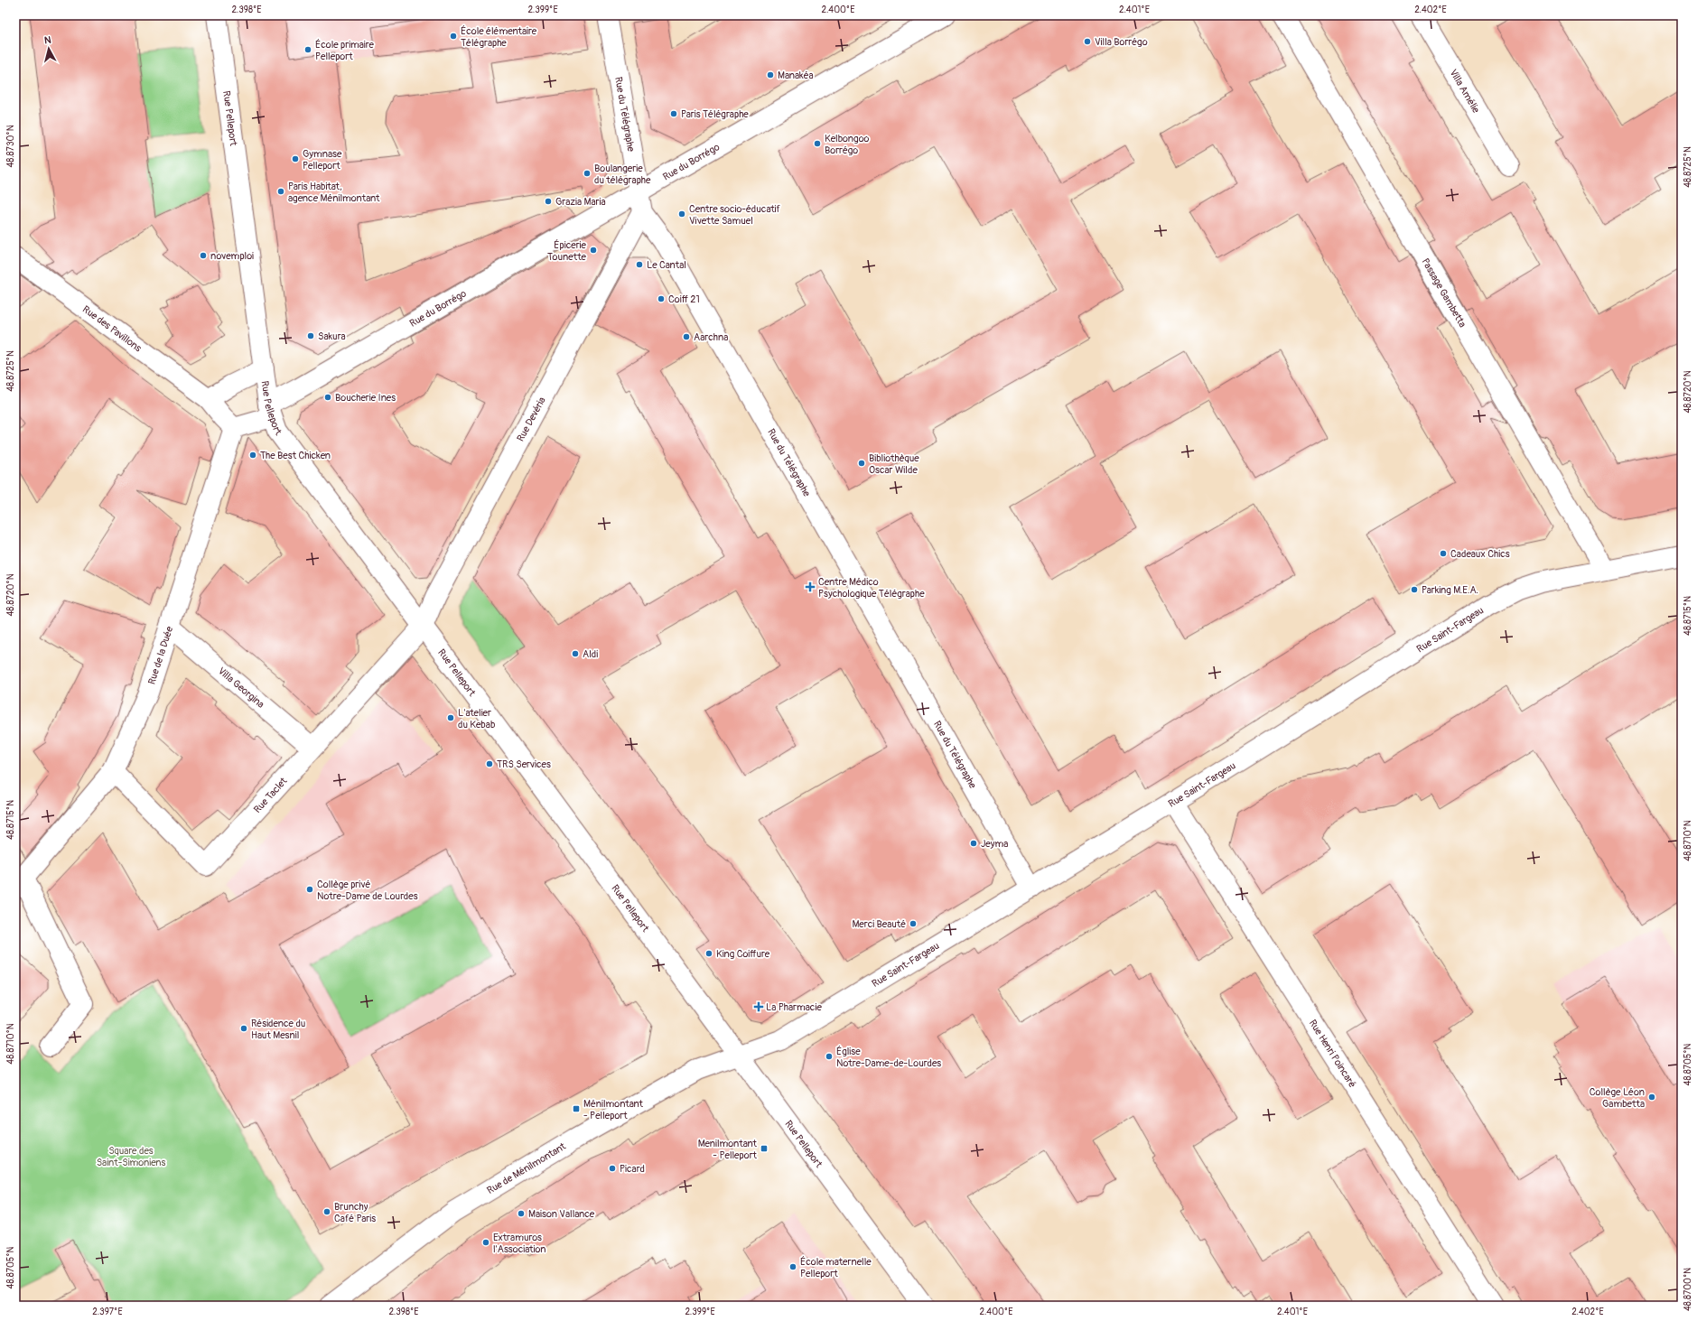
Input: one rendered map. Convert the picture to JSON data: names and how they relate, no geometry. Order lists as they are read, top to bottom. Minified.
{"streets":{"street":["Villa Amélie","Rue du Télégraphe","Rue Pelleport","Rue du Borrégo","Passage Gambetta","Rue des Pavillons","Rue Devéria","Rue Saint-Fargeau","Rue de la Duée","Villa Georgina","Rue Taclet","Rue Henri Poincaré","Rue de Ménilmontant"]},"crossings":[["Rue du Télégraphe","Rue du Borrégo"],["Rue du Télégraphe","Rue Devéria"],["Rue du Télégraphe","Rue Saint-Fargeau"],["Rue Pelleport","Rue du Borrégo"],["Rue Pelleport","Rue Devéria"],["Rue Pelleport","Rue Saint-Fargeau"],["Rue Pelleport","Rue Taclet"],["Rue Pelleport","Rue de Ménilmontant"],["Passage Gambetta","Rue Saint-Fargeau"],["Rue des Pavillons","Rue de la Duée"],["Rue Devéria","Rue Taclet"],["Rue Saint-Fargeau","Rue Henri Poincaré"],["Rue Saint-Fargeau","Rue de Ménilmontant"],["Rue de la Duée","Villa Georgina"],["Rue de la Duée","Rue Taclet"],["Villa Georgina","Rue Taclet"]],"parks":["Square des Saint-Simoniens"],"places":{"other":["École élémentaire Télégraphe","Villa Borrégo","École primaire Pelleport","Manakéa","Paris Télégraphe","Kelbongoo Borrégo","Gymnase Pelleport","Boulangerie du télégraphe","Paris Habitat, agence Ménilmontant","Grazia Maria","Centre socio-éducatif Vivette Samuel","Épicerie Tounette","novemploi","Le Cantal","Coiff 21","Sakura","Aarchna","Boucherie Ines","The Best Chicken","Bibliothèque Oscar Wilde","Cadeaux Chics","Parking M.E.A.","Aldi","L'atelier du Kebab","TRS Services","Jeyma","Collège privé Notre-Dame de Lourdes","Merci Beauté","King Coiffure","Résidence du Haut Mesnil","Église Notre-Dame-de-Lourdes","Collège Léon Gambetta","Picard","Brunchy Café Paris","Maison Vallance","Extramuros l'Association","École maternelle Pelleport"],"health":["Centre Médico Psychologique Télégraphe","La Pharmacie"],"transit":["Ménilmontant - Pelleport","Menilmontant - Pelleport"]},"north":"top","coordinates":["2.398°E","2.399°E","2.400°E","2.401°E","2.402°E","48.8730°N","48.8725°N","48.8720°N","48.8715°N","48.8710°N","48.8705°N","48.8700°N","2.397°E"]}
